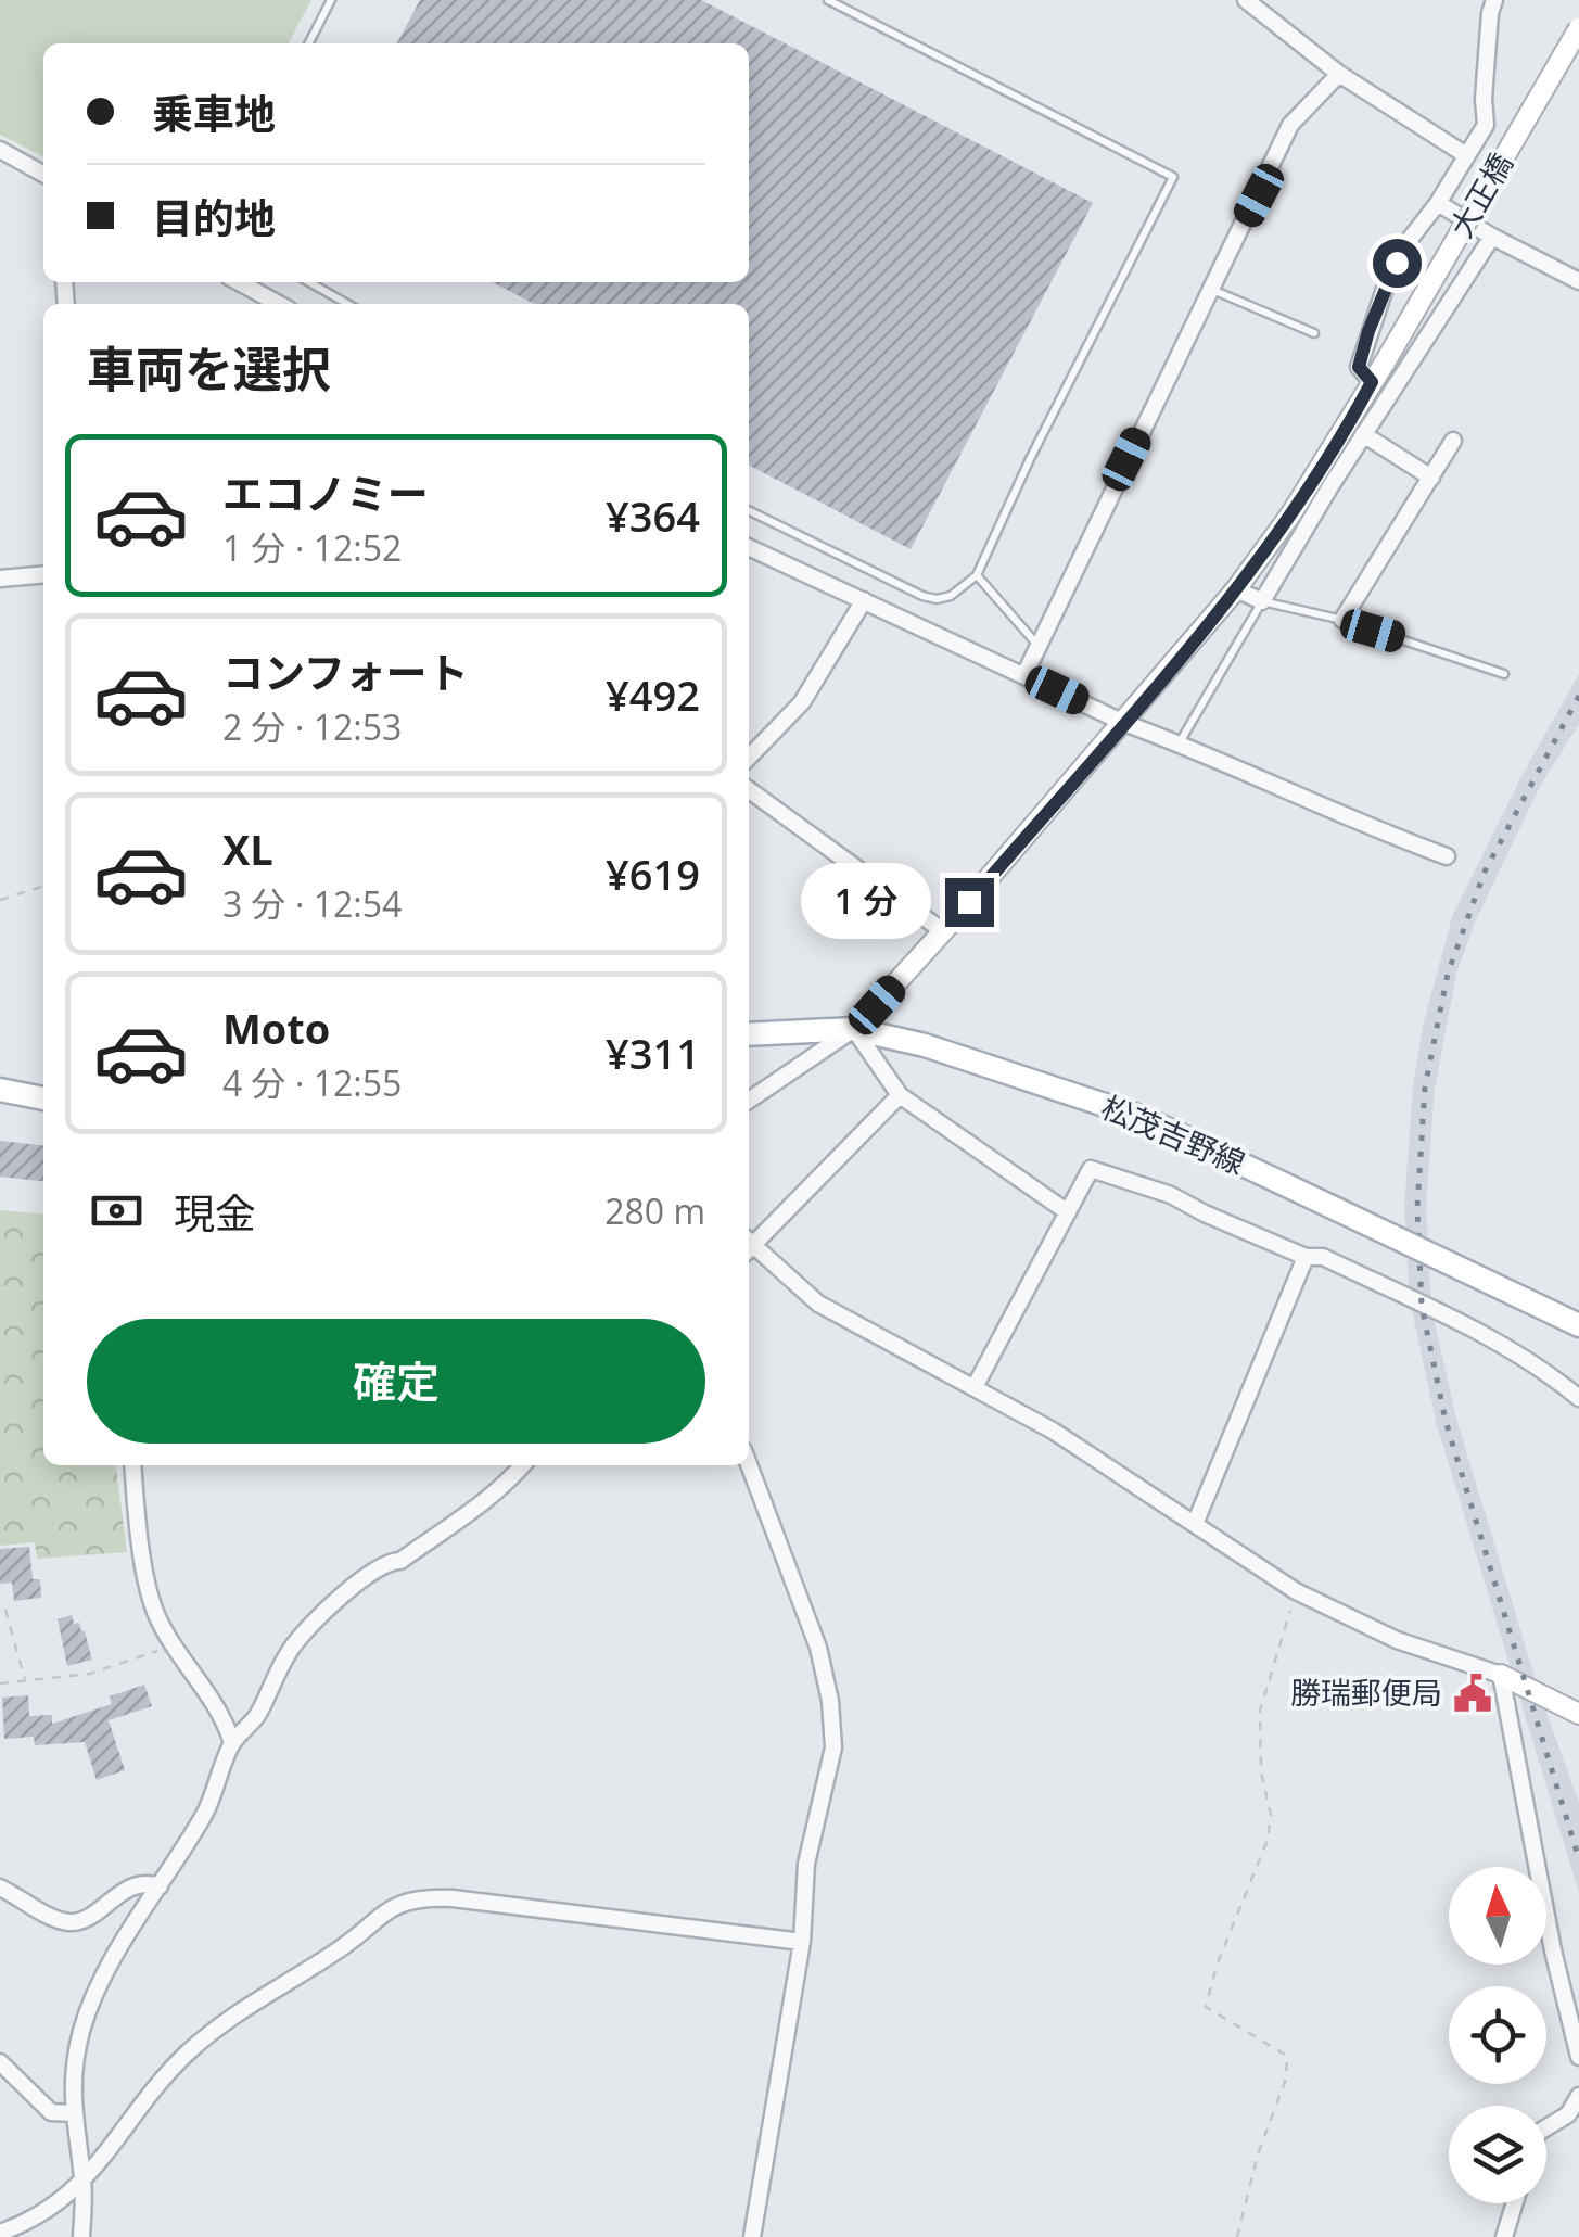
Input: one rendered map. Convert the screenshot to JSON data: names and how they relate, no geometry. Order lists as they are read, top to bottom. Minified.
{"streets":{"main road":["松茂吉野線"],"street":["大正橋"]},"crossings":[["大正橋","松茂吉野線"]],"places":{"public building":["勝瑞郵便局"]},"north":"top","page":{"banner":["乗車地","目的地"],"heading":"車両を選択","list":[{"name":"エコノミー","note":"1 分 · 12:52","value":"¥364"},{"name":"コンフォート","note":"2 分 · 12:53","value":"¥492"},{"name":"XL","note":"3 分 · 12:54","value":"¥619"},{"name":"Moto","note":"4 分 · 12:55","value":"¥311"}],"bubble":"1 分","pay":["現金","280 m"],"buttons":"確定"}}
